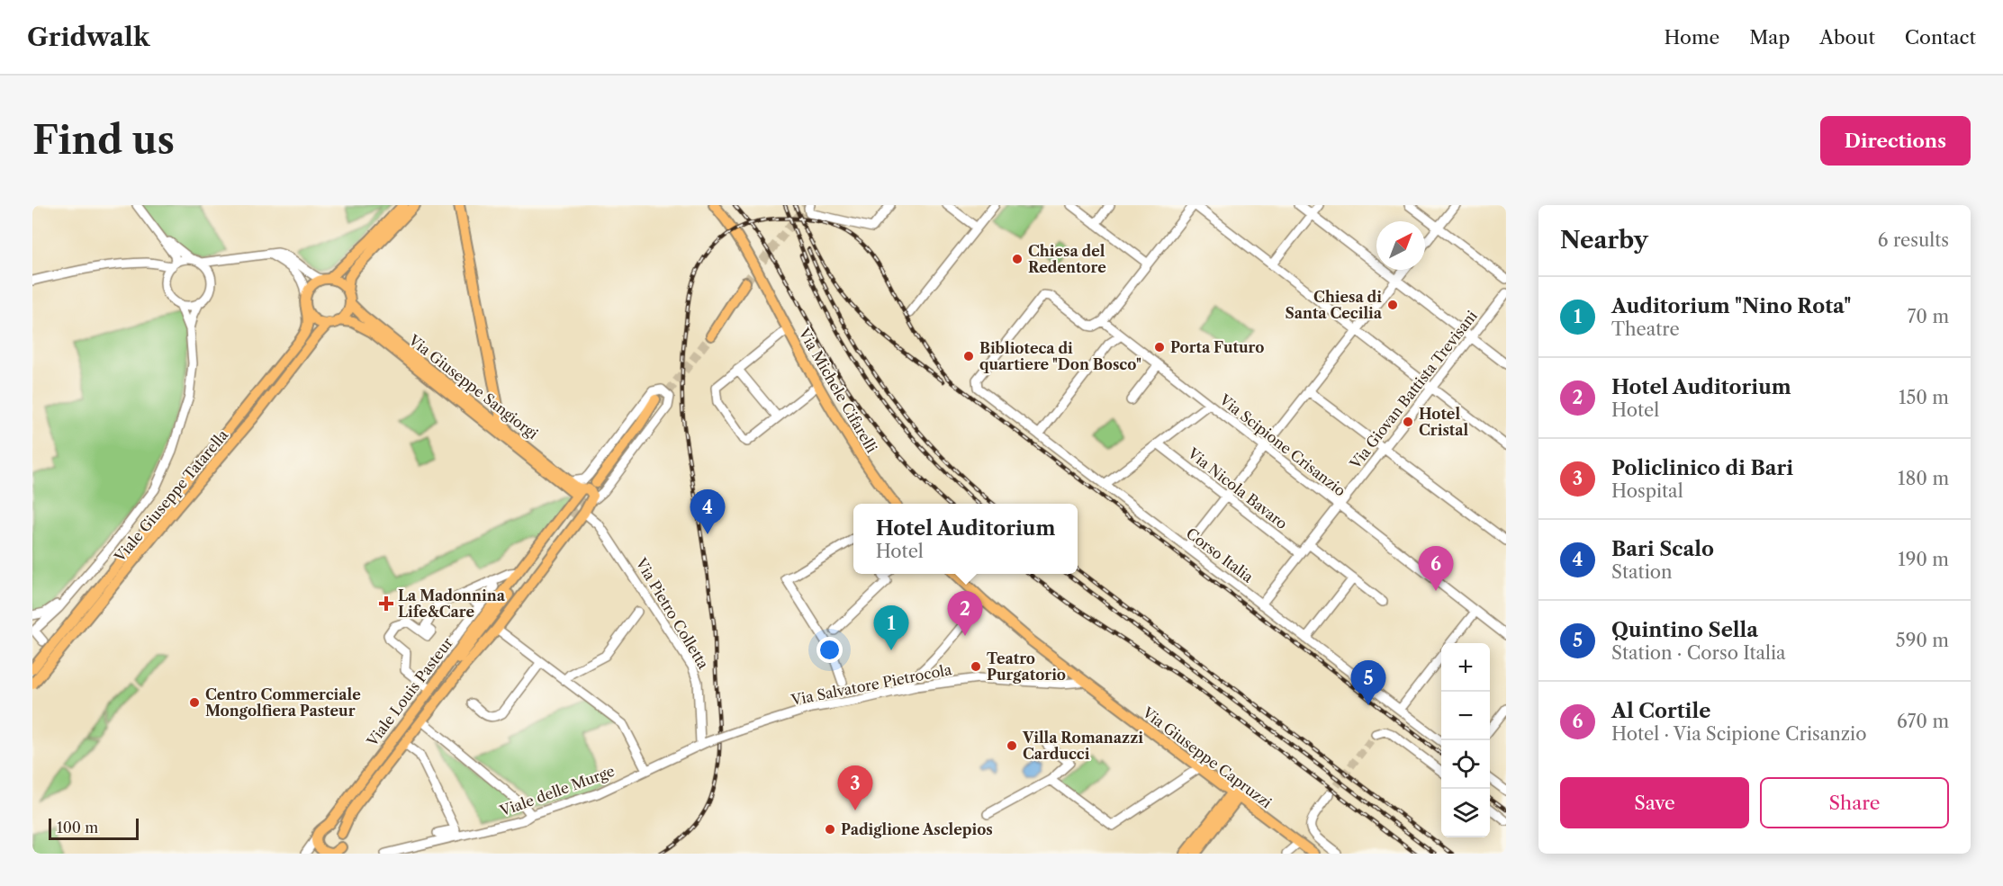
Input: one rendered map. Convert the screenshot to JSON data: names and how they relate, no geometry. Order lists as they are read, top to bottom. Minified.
{"streets":{"main road":["Via Giuseppe Sangiorgi","Via Michele Cifarelli","Viale Giuseppe Tatarella","Viale Louis Pasteur","Via Giuseppe Capruzzi"],"street":["Via Giovan Battista Trevisani","Via Scipione Crisanzio","Via Nicola Bavaro","Corso Italia","Via Pietro Colletta","Via Salvatore Pietrocola","Viale delle Murge"]},"crossings":[["Via Giuseppe Sangiorgi","Viale Giuseppe Tatarella"],["Via Giuseppe Sangiorgi","Viale Louis Pasteur"],["Via Giovan Battista Trevisani","Via Scipione Crisanzio"],["Via Giovan Battista Trevisani","Via Nicola Bavaro"],["Via Giovan Battista Trevisani","Corso Italia"],["Via Scipione Crisanzio","Corso Italia"],["Via Pietro Colletta","Via Salvatore Pietrocola"],["Via Pietro Colletta","Viale Louis Pasteur"],["Via Pietro Colletta","Viale delle Murge"],["Via Salvatore Pietrocola","Via Giuseppe Capruzzi"],["Via Salvatore Pietrocola","Viale delle Murge"]],"places":{"other":["Chiesa del Redentore","Chiesa di Santa Cecilia","Porta Futuro","Biblioteca di quartiere \"Don Bosco\"","Hotel Cristal","Teatro Purgatorio","Centro Commerciale Mongolfiera Pasteur","Villa Romanazzi Carducci","Padiglione Asclepios"],"health":["La Madonnina Life&Care"]},"scale_bar":"100 m","north":"top right","page":{"header":"Gridwalk","nav":["Home","Map","About","Contact"],"buttons":["Directions",["Save","Share"]],"title":"Find us","heading":["Nearby","6 results"],"list":[{"mark":"1","name":"Auditorium \"Nino Rota\"","note":"Theatre","value":"70 m"},{"mark":"2","name":"Hotel Auditorium","note":"Hotel","value":"150 m"},{"mark":"3","name":"Policlinico di Bari","note":"Hospital","value":"180 m"},{"mark":"4","name":"Bari Scalo","note":"Station","value":"190 m"},{"mark":"5","name":"Quintino Sella","note":"Station · Corso Italia","value":"590 m"},{"mark":"6","name":"Al Cortile","note":"Hotel · Via Scipione Crisanzio","value":"670 m"}],"pins":["4","6","2","1","5","3"],"popup":["Hotel Auditorium","Hotel"],"map_buttons":["+","−"],"scale":"100 m"}}
